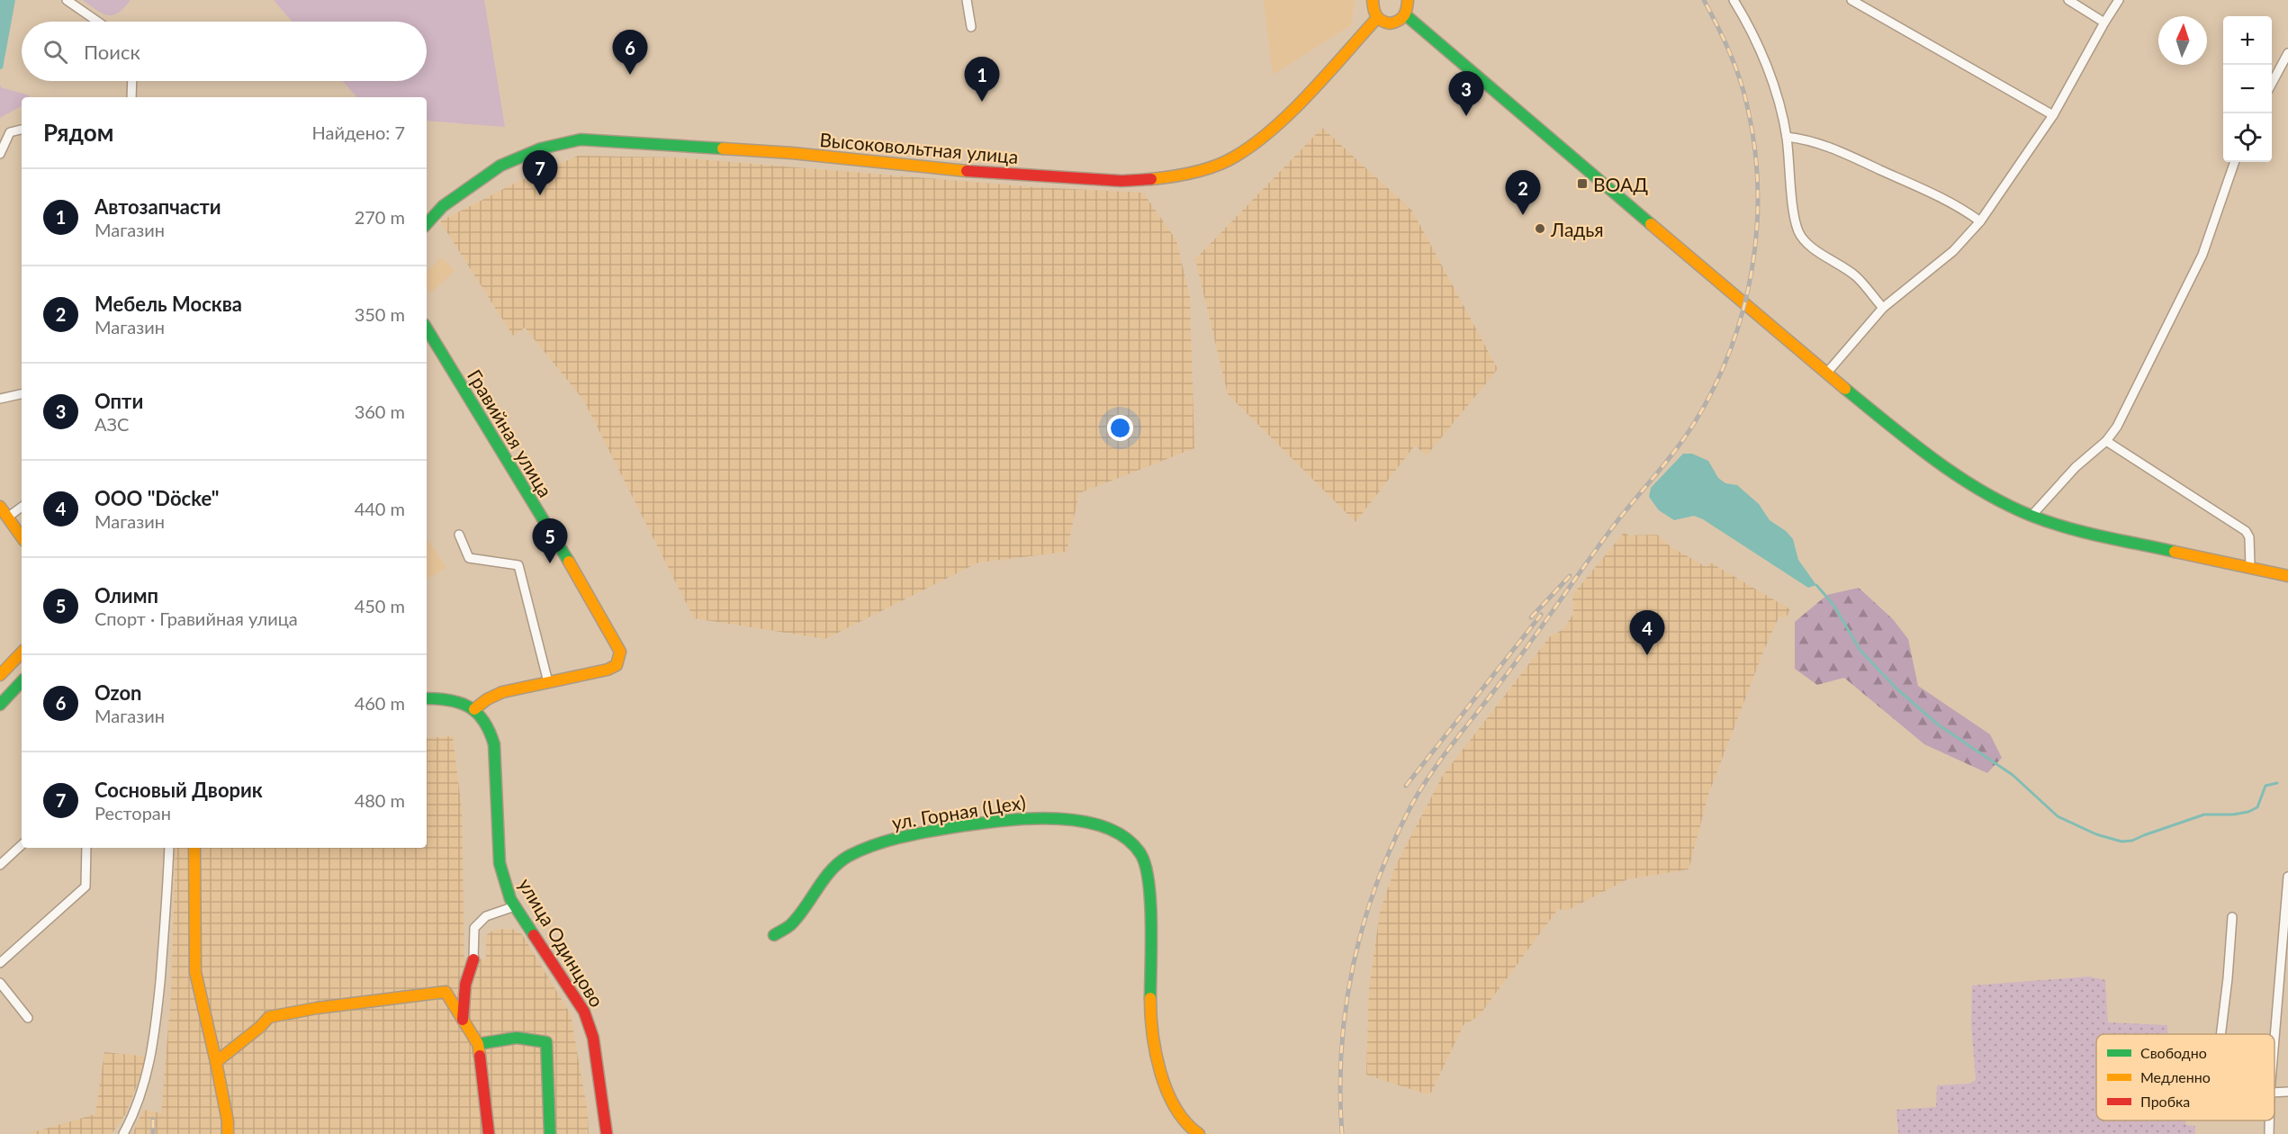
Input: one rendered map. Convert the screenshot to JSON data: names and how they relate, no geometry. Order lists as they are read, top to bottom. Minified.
{"streets":{"street":["Высоковольтная улица","Гравийная улица","ул. Горная (Цех)","улица Одинцово"]},"places":{"transit":["ВОАД"],"other":["Ладья"]},"legend":["Свободно","Медленно","Пробка"],"north":"top","page":{"map_buttons":["+","−"],"search":"Поиск","pins":["6","1","3","7","2","5","4"],"heading":["Рядом","Найдено: 7"],"list":[{"mark":"1","name":"Автозапчасти","note":"Магазин","value":"270 m"},{"mark":"2","name":"Мебель Москва","note":"Магазин","value":"350 m"},{"mark":"3","name":"Опти","note":"АЗС","value":"360 m"},{"mark":"4","name":"ООО \"Döcke\"","note":"Магазин","value":"440 m"},{"mark":"5","name":"Олимп","note":"Спорт · Гравийная улица","value":"450 m"},{"mark":"6","name":"Ozon","note":"Магазин","value":"460 m"},{"mark":"7","name":"Сосновый Дворик","note":"Ресторан","value":"480 m"}]}}
